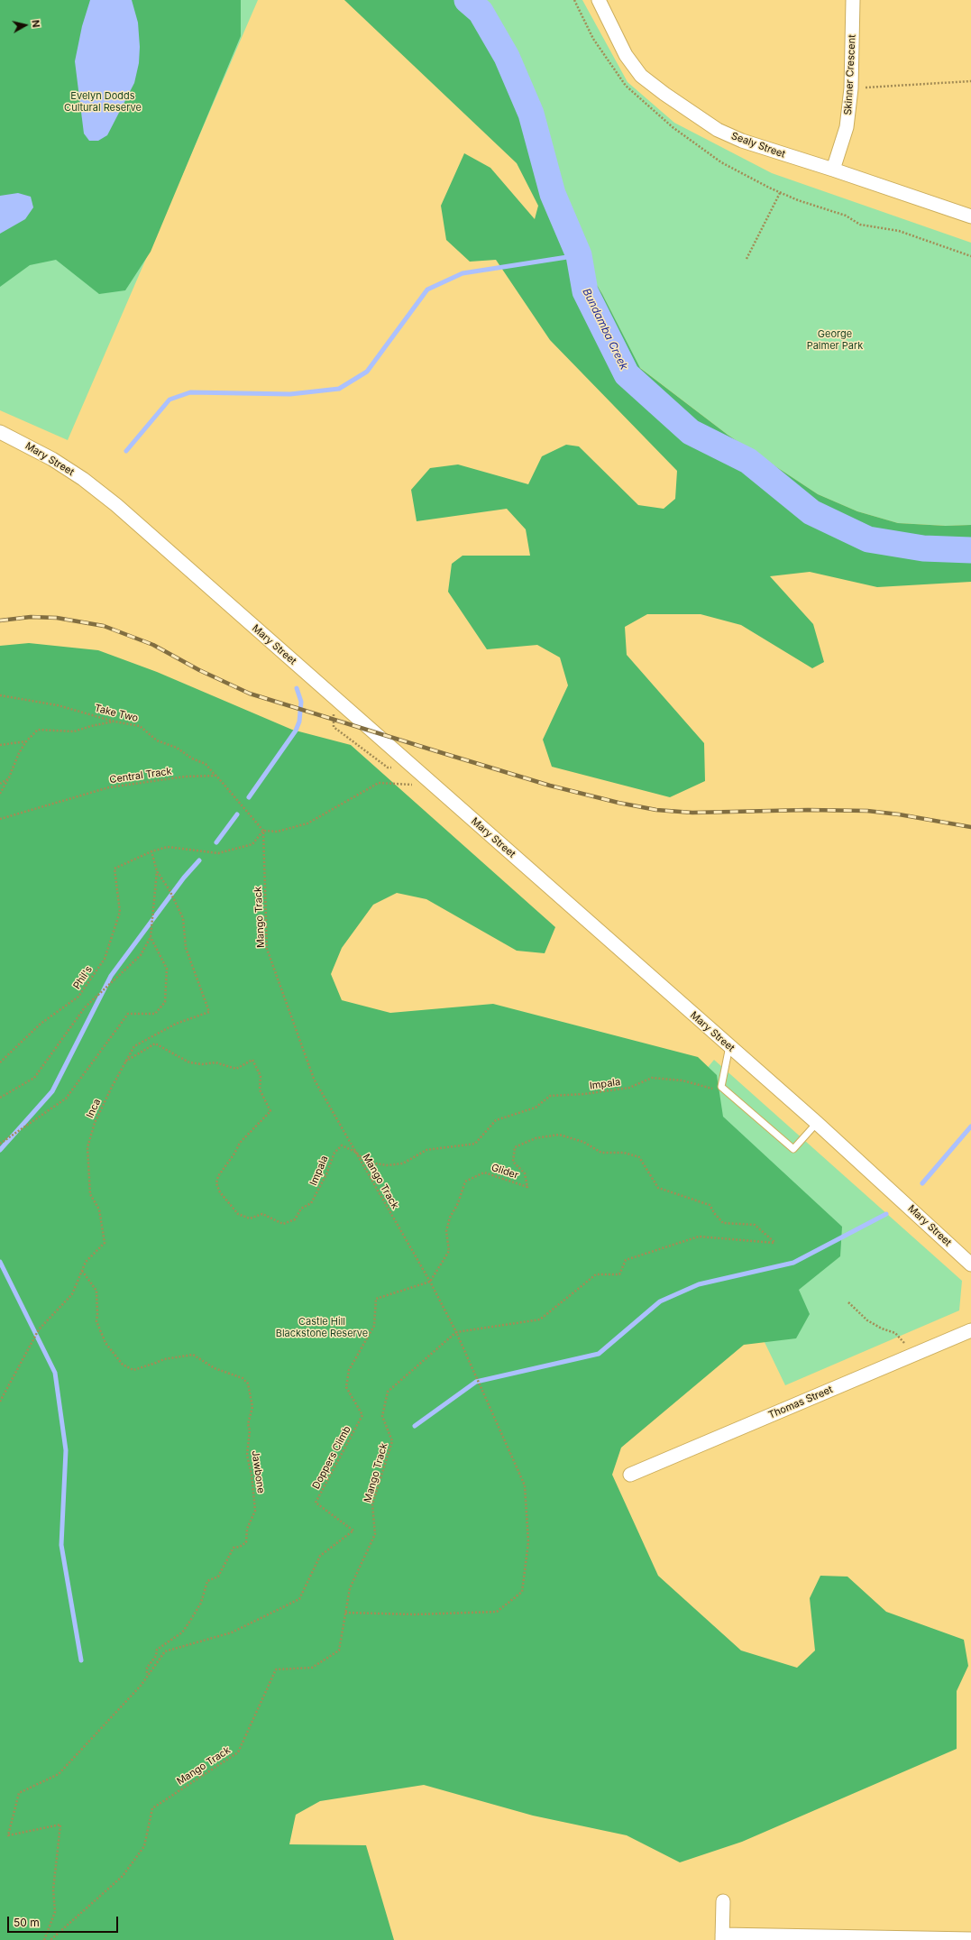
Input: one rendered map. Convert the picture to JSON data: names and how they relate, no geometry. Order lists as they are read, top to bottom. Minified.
{"streets":{"street":["Skinner Crescent","Sealy Street","Mary Street","Thomas Street"],"path":["Take Two","Central Track","Mango Track","Phil's","Impala","Inca","Glider","Doppers Climb","Jawbone"]},"crossings":[["Skinner Crescent","Sealy Street"],["Take Two","Central Track"],["Mango Track","Impala"],["Mango Track","Glider"],["Mango Track","Doppers Climb"],["Phil's","Inca"],["Impala","Inca"],["Inca","Jawbone"],["Glider","Doppers Climb"],["Doppers Climb","Jawbone"]],"water":["Bundamba Creek"],"parks":["Evelyn Dodds Cultural Reserve","George Palmer Park","Castle Hill Blackstone Reserve"],"scale_bar":"50 m","north":"right"}
